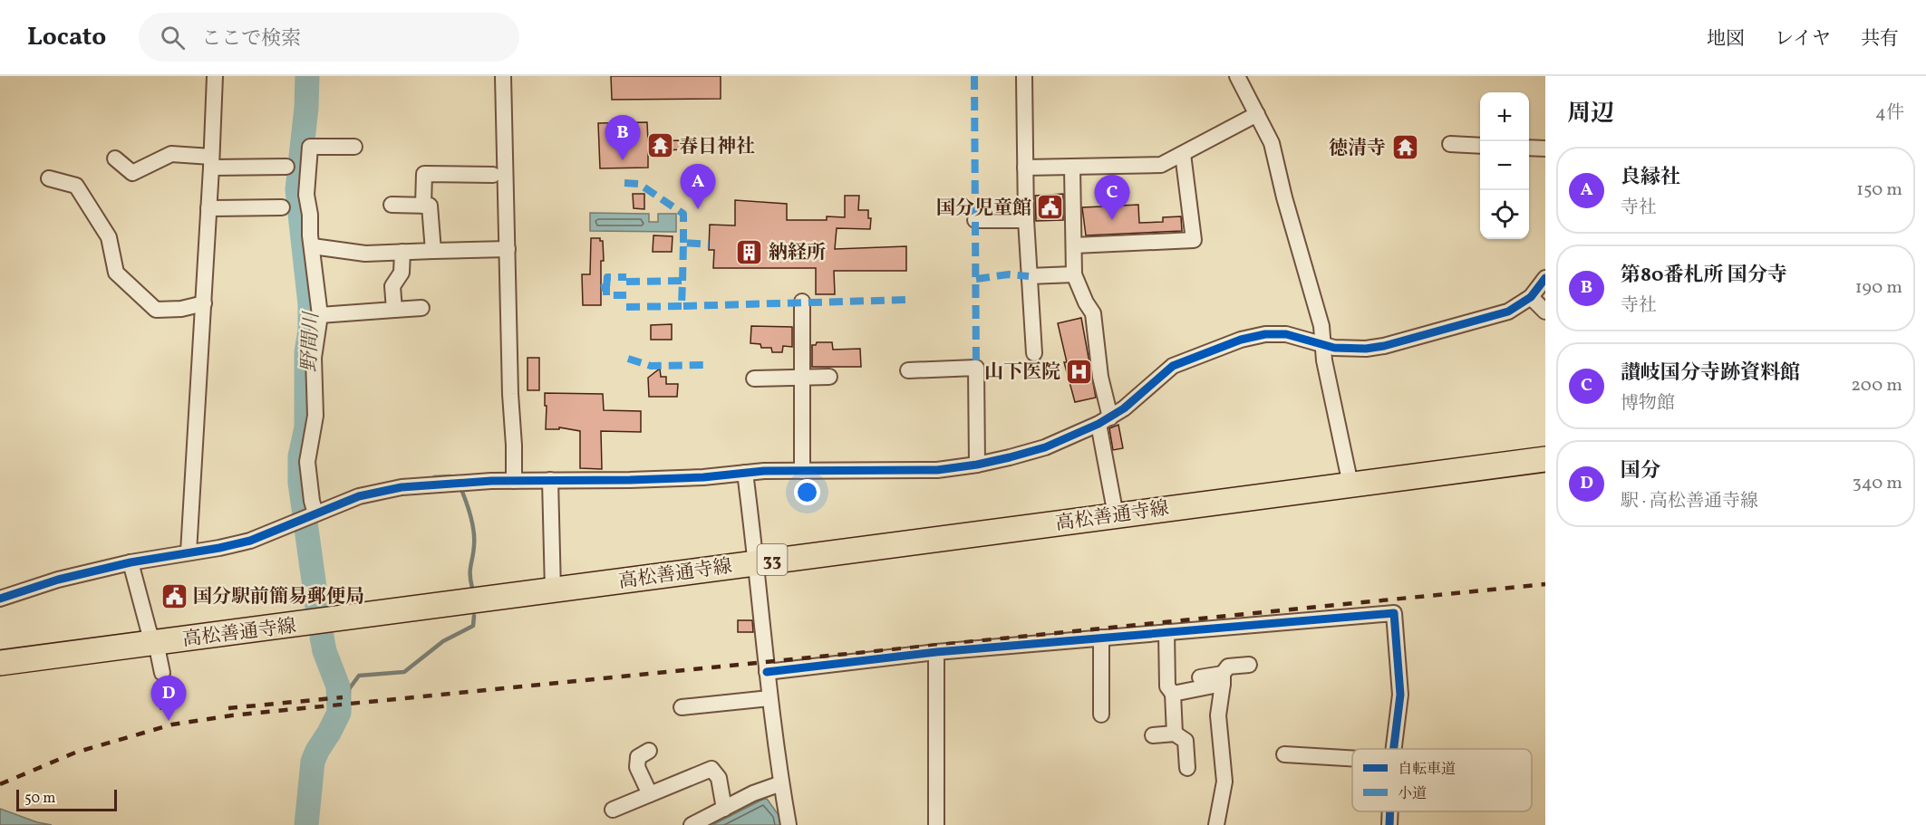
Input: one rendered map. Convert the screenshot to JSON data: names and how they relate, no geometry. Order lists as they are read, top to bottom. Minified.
{"streets":{"main road":["高松善通寺線","33"]},"water":["野間川"],"places":{"temple":["春日神社","徳清寺"],"public building":["国分児童館","国分駅前簡易郵便局"],"building":["納経所"],"hospital":["山下医院"]},"legend":["自転車道","小道"],"scale_bar":"50 m","page":{"header":"Locato","search":"ここで検索","nav":["地図","レイヤ","共有"],"heading":["周辺","4件"],"map_buttons":["+","−"],"pins":["B","A","C","D"],"list":[{"mark":"A","name":"良縁社","note":"寺社","value":"150 m"},{"mark":"B","name":"第80番札所 国分寺","note":"寺社","value":"190 m"},{"mark":"C","name":"讃岐国分寺跡資料館","note":"博物館","value":"200 m"},{"mark":"D","name":"国分","note":"駅 · 高松善通寺線","value":"340 m"}],"scale":"50 m"}}
